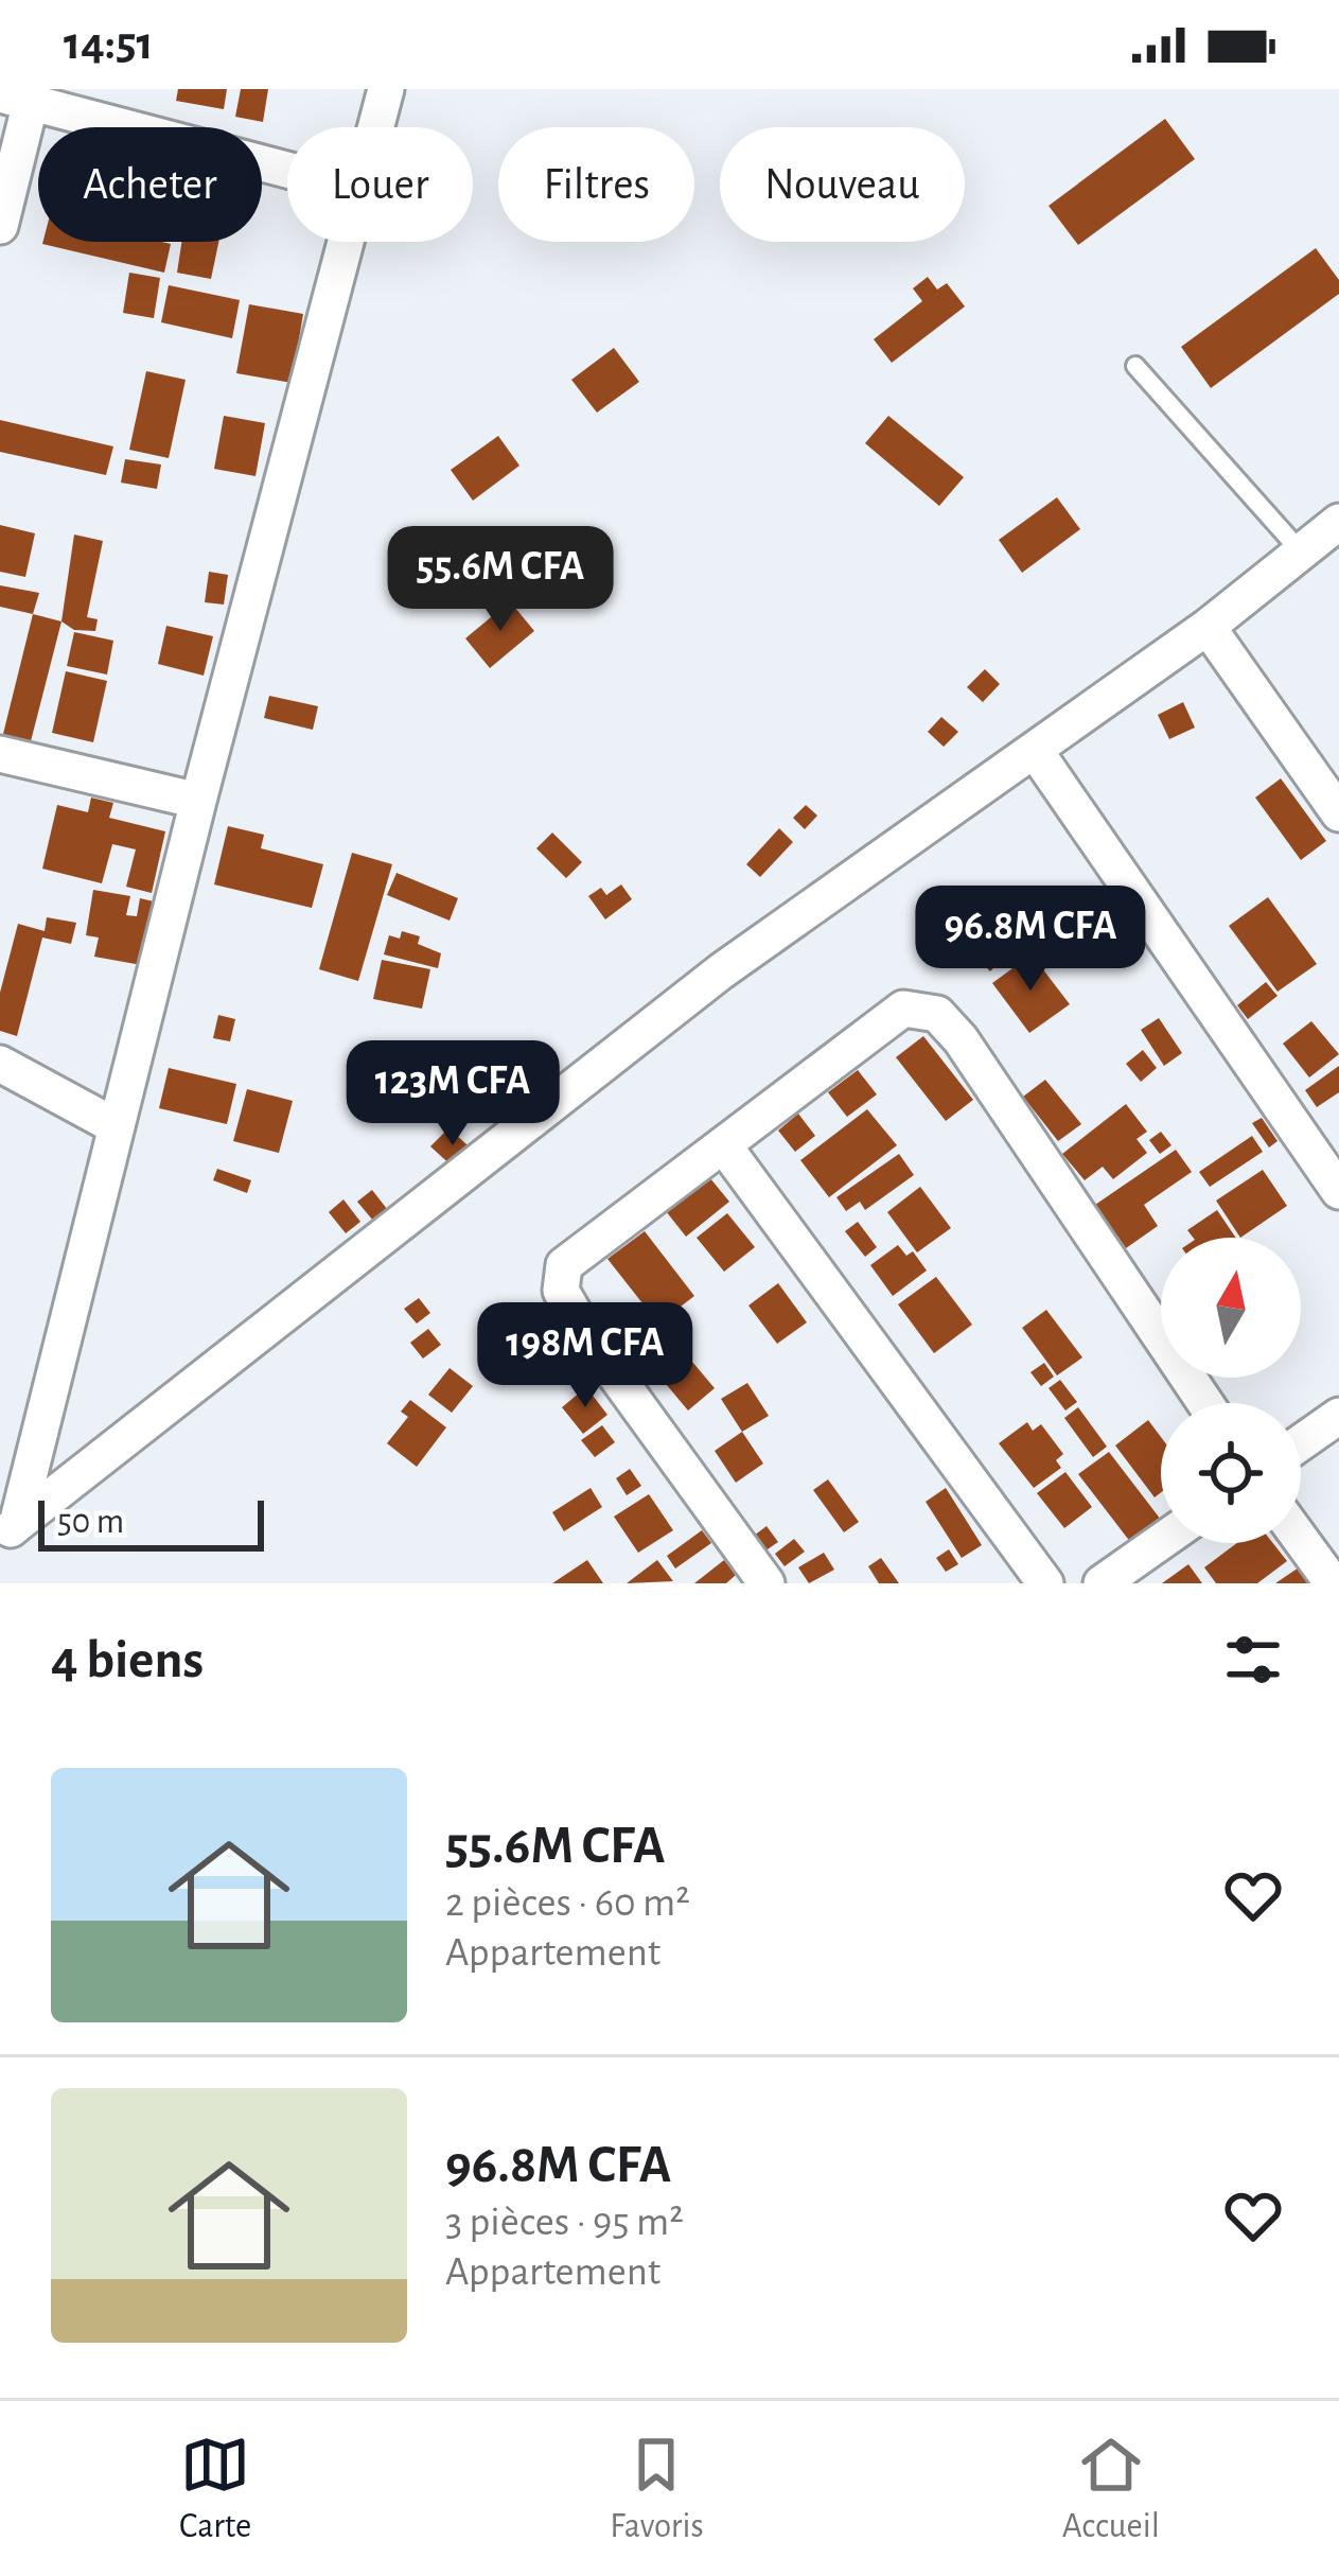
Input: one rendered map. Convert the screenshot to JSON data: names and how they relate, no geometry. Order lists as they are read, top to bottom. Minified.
{"scale_bar":"50 m","north":"top","page":{"status":"14:51","chip":["Acheter","Louer","Filtres","Nouveau"],"price":["55.6M CFA","96.8M CFA","123M CFA","198M CFA"],"scale":"50 m","heading":"4 biens","list":[{"name":"55.6M CFA","note":"2 pièces · 60 m² · Appartement"},{"name":"96.8M CFA","note":"3 pièces · 95 m² · Appartement"}],"tabs":["Carte","Favoris","Accueil"]}}
